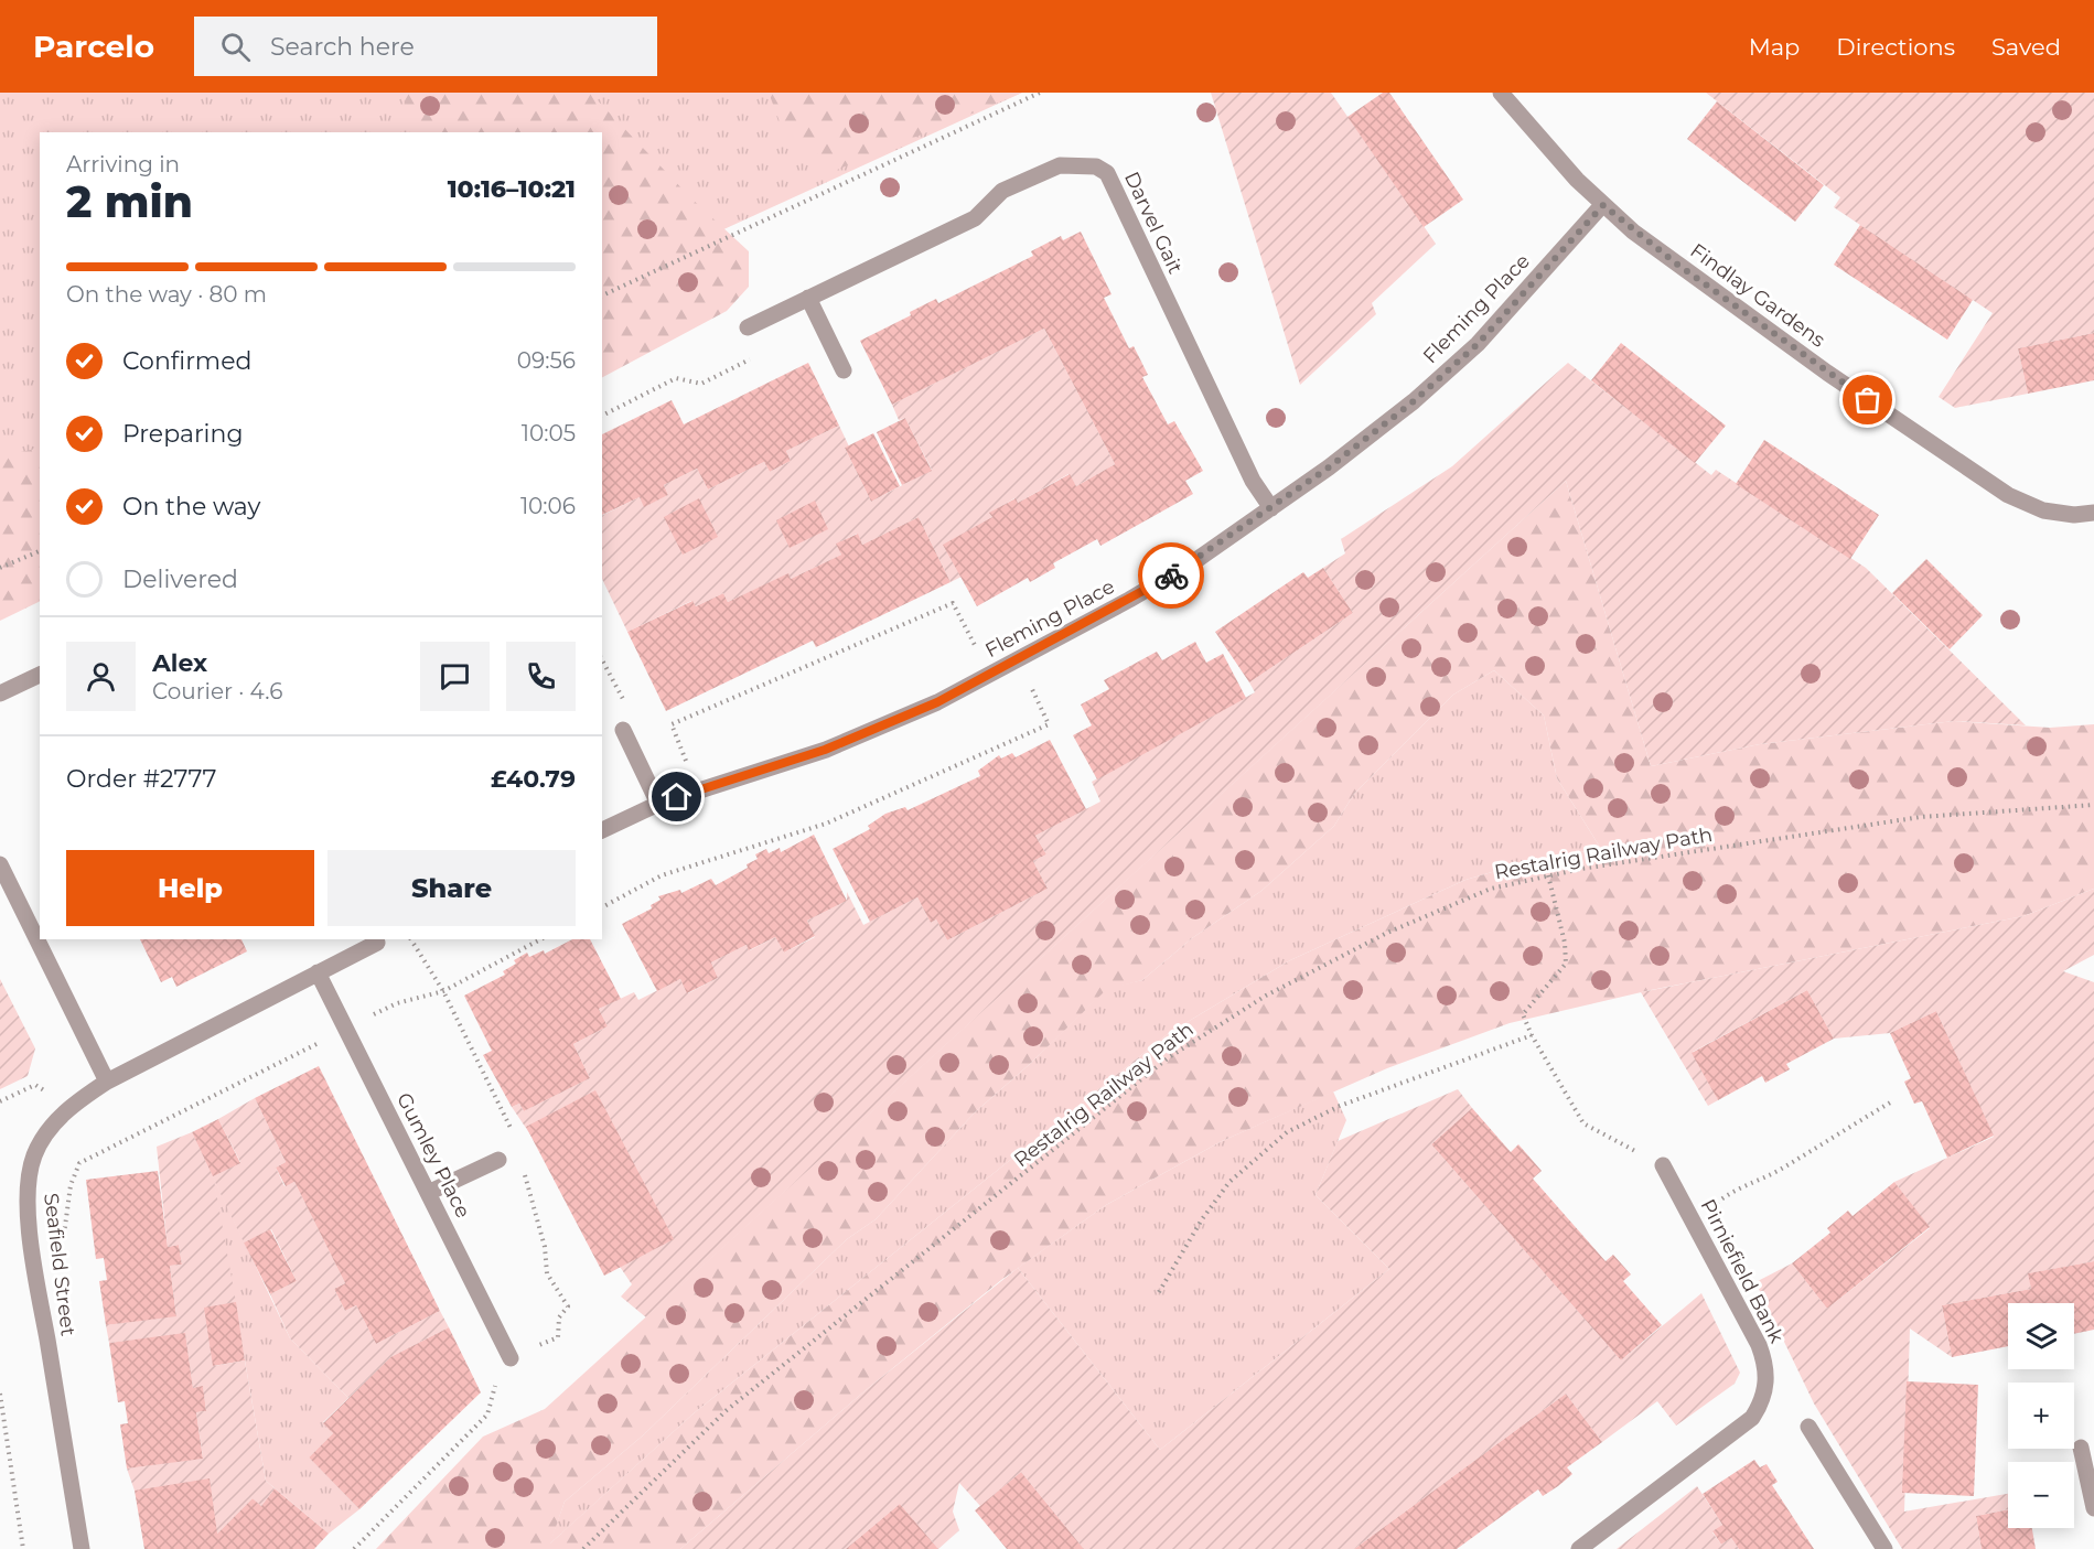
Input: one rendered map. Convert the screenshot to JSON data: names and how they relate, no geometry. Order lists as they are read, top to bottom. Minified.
{"streets":{"street":["Darvel Gait","Findlay Gardens","Fleming Place","Gumley Place","Seafield Street","Pirniefield Bank"],"path":["Restalrig Railway Path"]},"crossings":[["Darvel Gait","Fleming Place"],["Findlay Gardens","Fleming Place"],["Gumley Place","Seafield Street"]],"page":{"header":"Parcelo","search":"Search here","nav":["Map","Directions","Saved"],"heading":["2 min","Arriving in","10:16–10:21"],"panel":["Alex","Courier · 4.6","Order #2777","£40.79"],"bar":"On the way · 80 m","list":[["Confirmed","09:56"],["Preparing","10:05"],["On the way","10:06"],"Delivered"],"buttons":["Help","Share"],"map_buttons":["+","−"]}}
